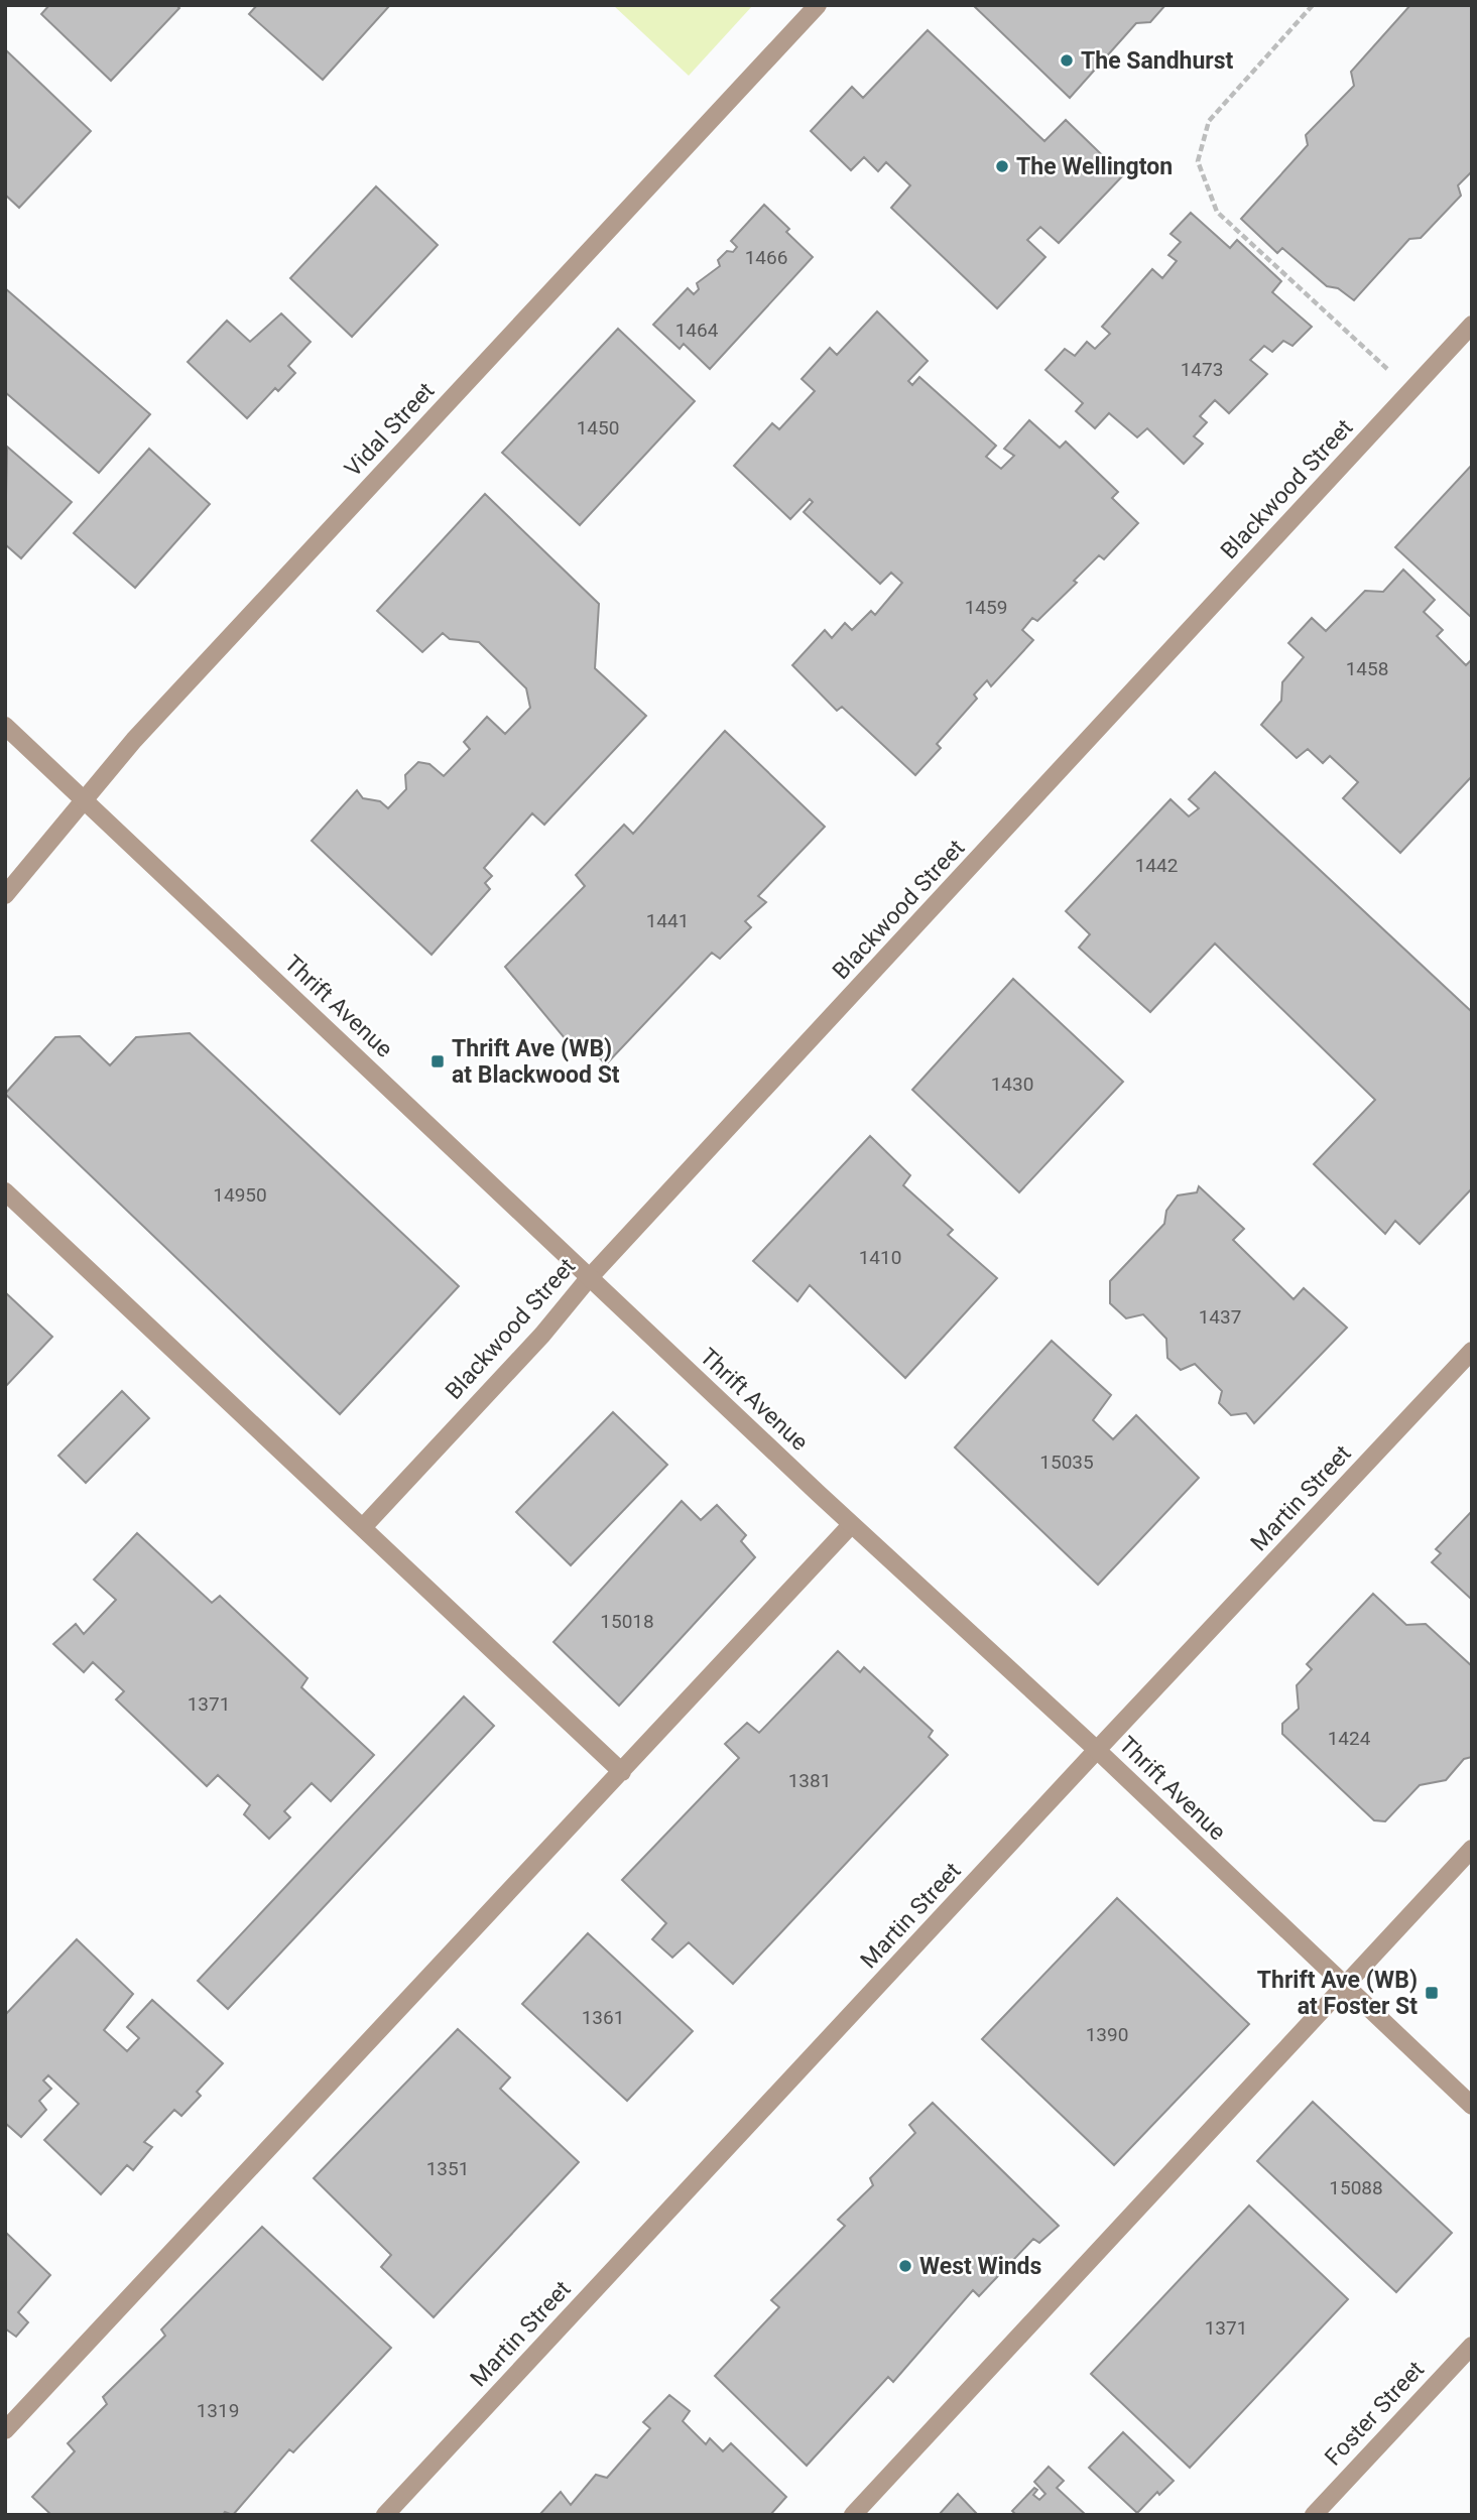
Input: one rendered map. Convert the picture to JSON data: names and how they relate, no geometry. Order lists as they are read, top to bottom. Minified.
{"streets":{"street":["Vidal Street","Blackwood Street","Thrift Avenue","Martin Street","Foster Street"]},"crossings":[["Vidal Street","Thrift Avenue"],["Blackwood Street","Thrift Avenue"],["Thrift Avenue","Martin Street"]],"places":{"other":["The Sandhurst","The Wellington","West Winds"],"transit":["Thrift Ave (WB) at Blackwood St","Thrift Ave (WB) at Foster St"]},"house_numbers":["1466","1464","1473","1450","1459","1458","1442","1441","1430","14950","1410","1437","15035","15018","1371","1424","1381","1361","1390","1351","15088","1371","1319"]}
